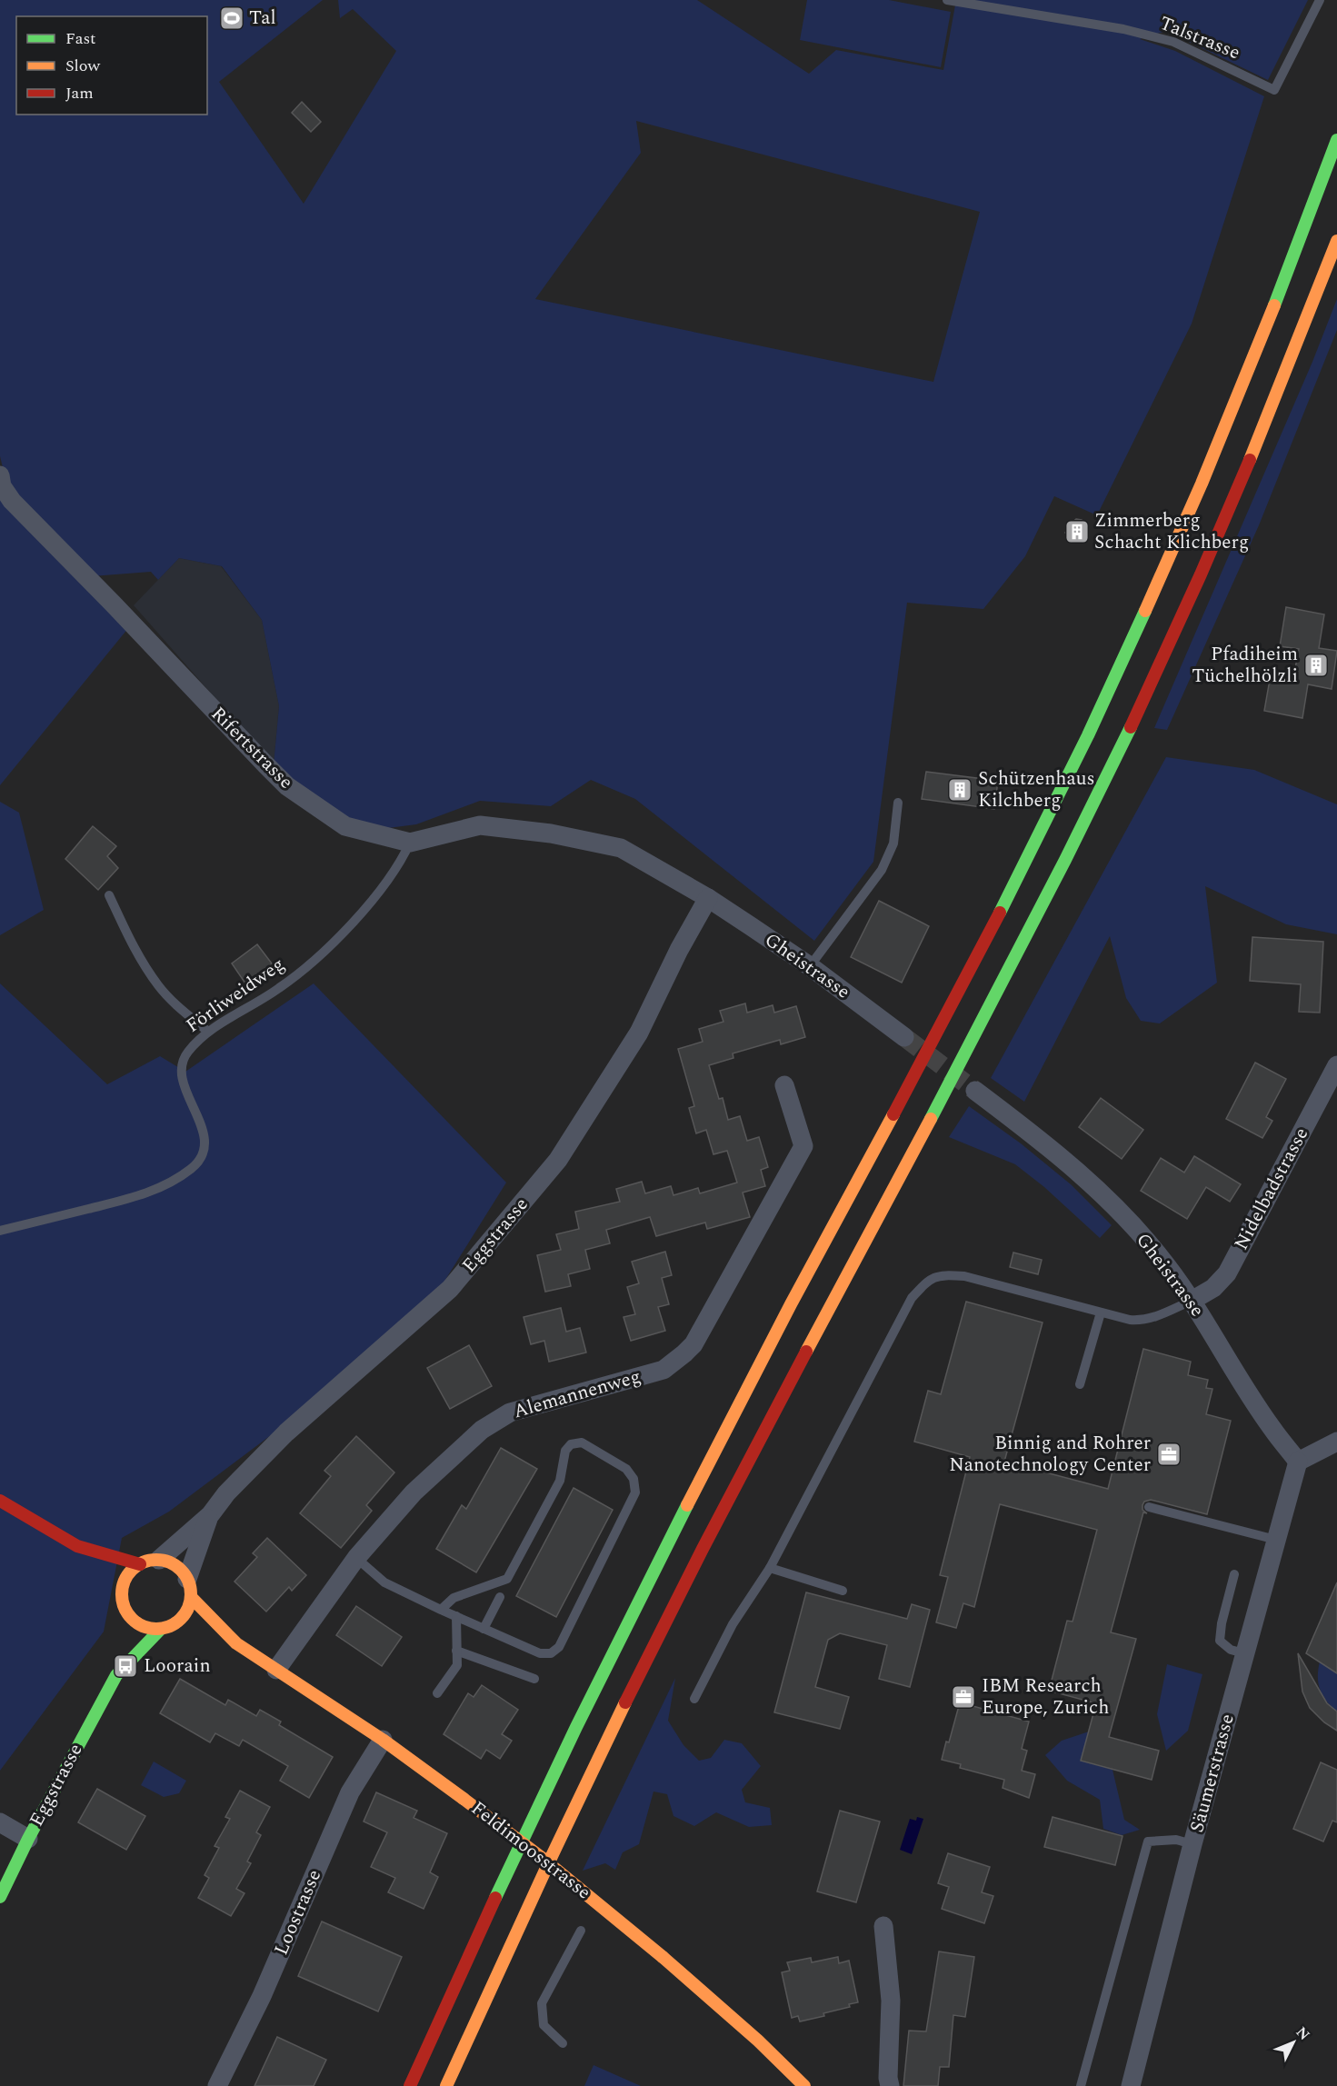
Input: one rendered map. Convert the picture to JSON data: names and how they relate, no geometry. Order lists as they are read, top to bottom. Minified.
{"streets":{"main road":["Eggstrasse","Feldimoosstrasse"],"street":["Rifertstrasse","Gheistrasse","Nidelbadstrasse","Alemannenweg","Säumerstrasse","Loostrasse"],"lane":["Talstrasse","Förliweidweg"]},"crossings":[["Rifertstrasse","Gheistrasse"],["Rifertstrasse","Förliweidweg"],["Rifertstrasse","Eggstrasse"],["Gheistrasse","Nidelbadstrasse"],["Gheistrasse","Eggstrasse"],["Gheistrasse","Säumerstrasse"],["Eggstrasse","Feldimoosstrasse"],["Alemannenweg","Feldimoosstrasse"],["Feldimoosstrasse","Loostrasse"]],"places":{"sports":["Tal"],"building":["Zimmerberg Schacht Klichberg","Pfadiheim Tüchelhölzli","Schützenhaus Kilchberg"],"office":["Binnig and Rohrer Nanotechnology Center","IBM Research Europe, Zurich"],"bus stop":["Loorain"]},"legend":["Fast","Slow","Jam"],"north":"top right"}
